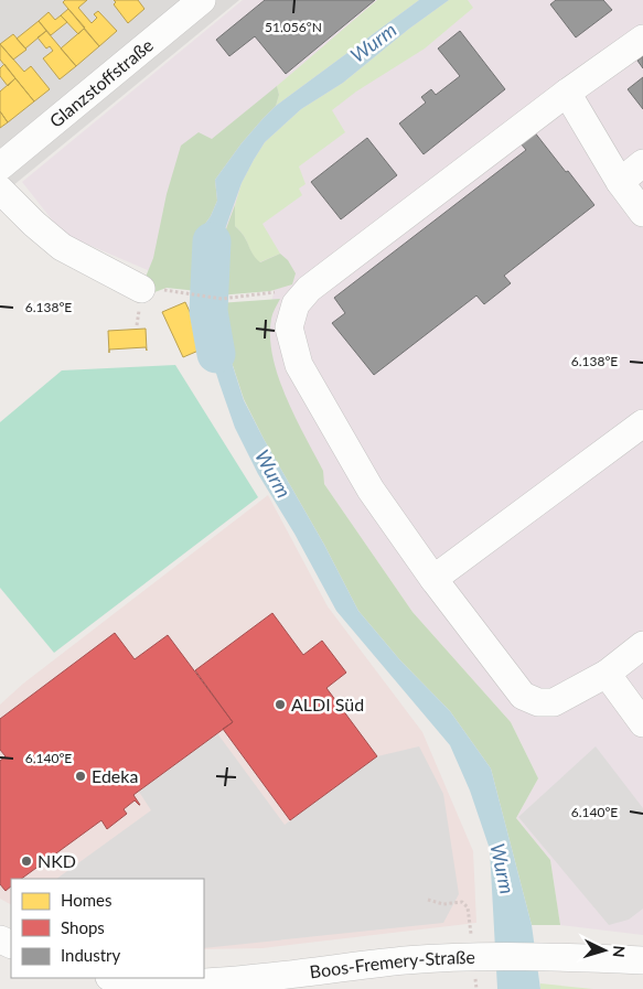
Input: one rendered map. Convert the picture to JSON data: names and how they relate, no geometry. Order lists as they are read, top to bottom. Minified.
{"streets":{"street":["Glanzstoffstraße","Boos-Fremery-Straße"]},"water":["Wurm"],"places":["ALDI Süd","Edeka","NKD"],"legend":["Homes","Shops","Industry"],"north":"right","coordinates":["51.056°N","6.138°E","6.140°E"]}
